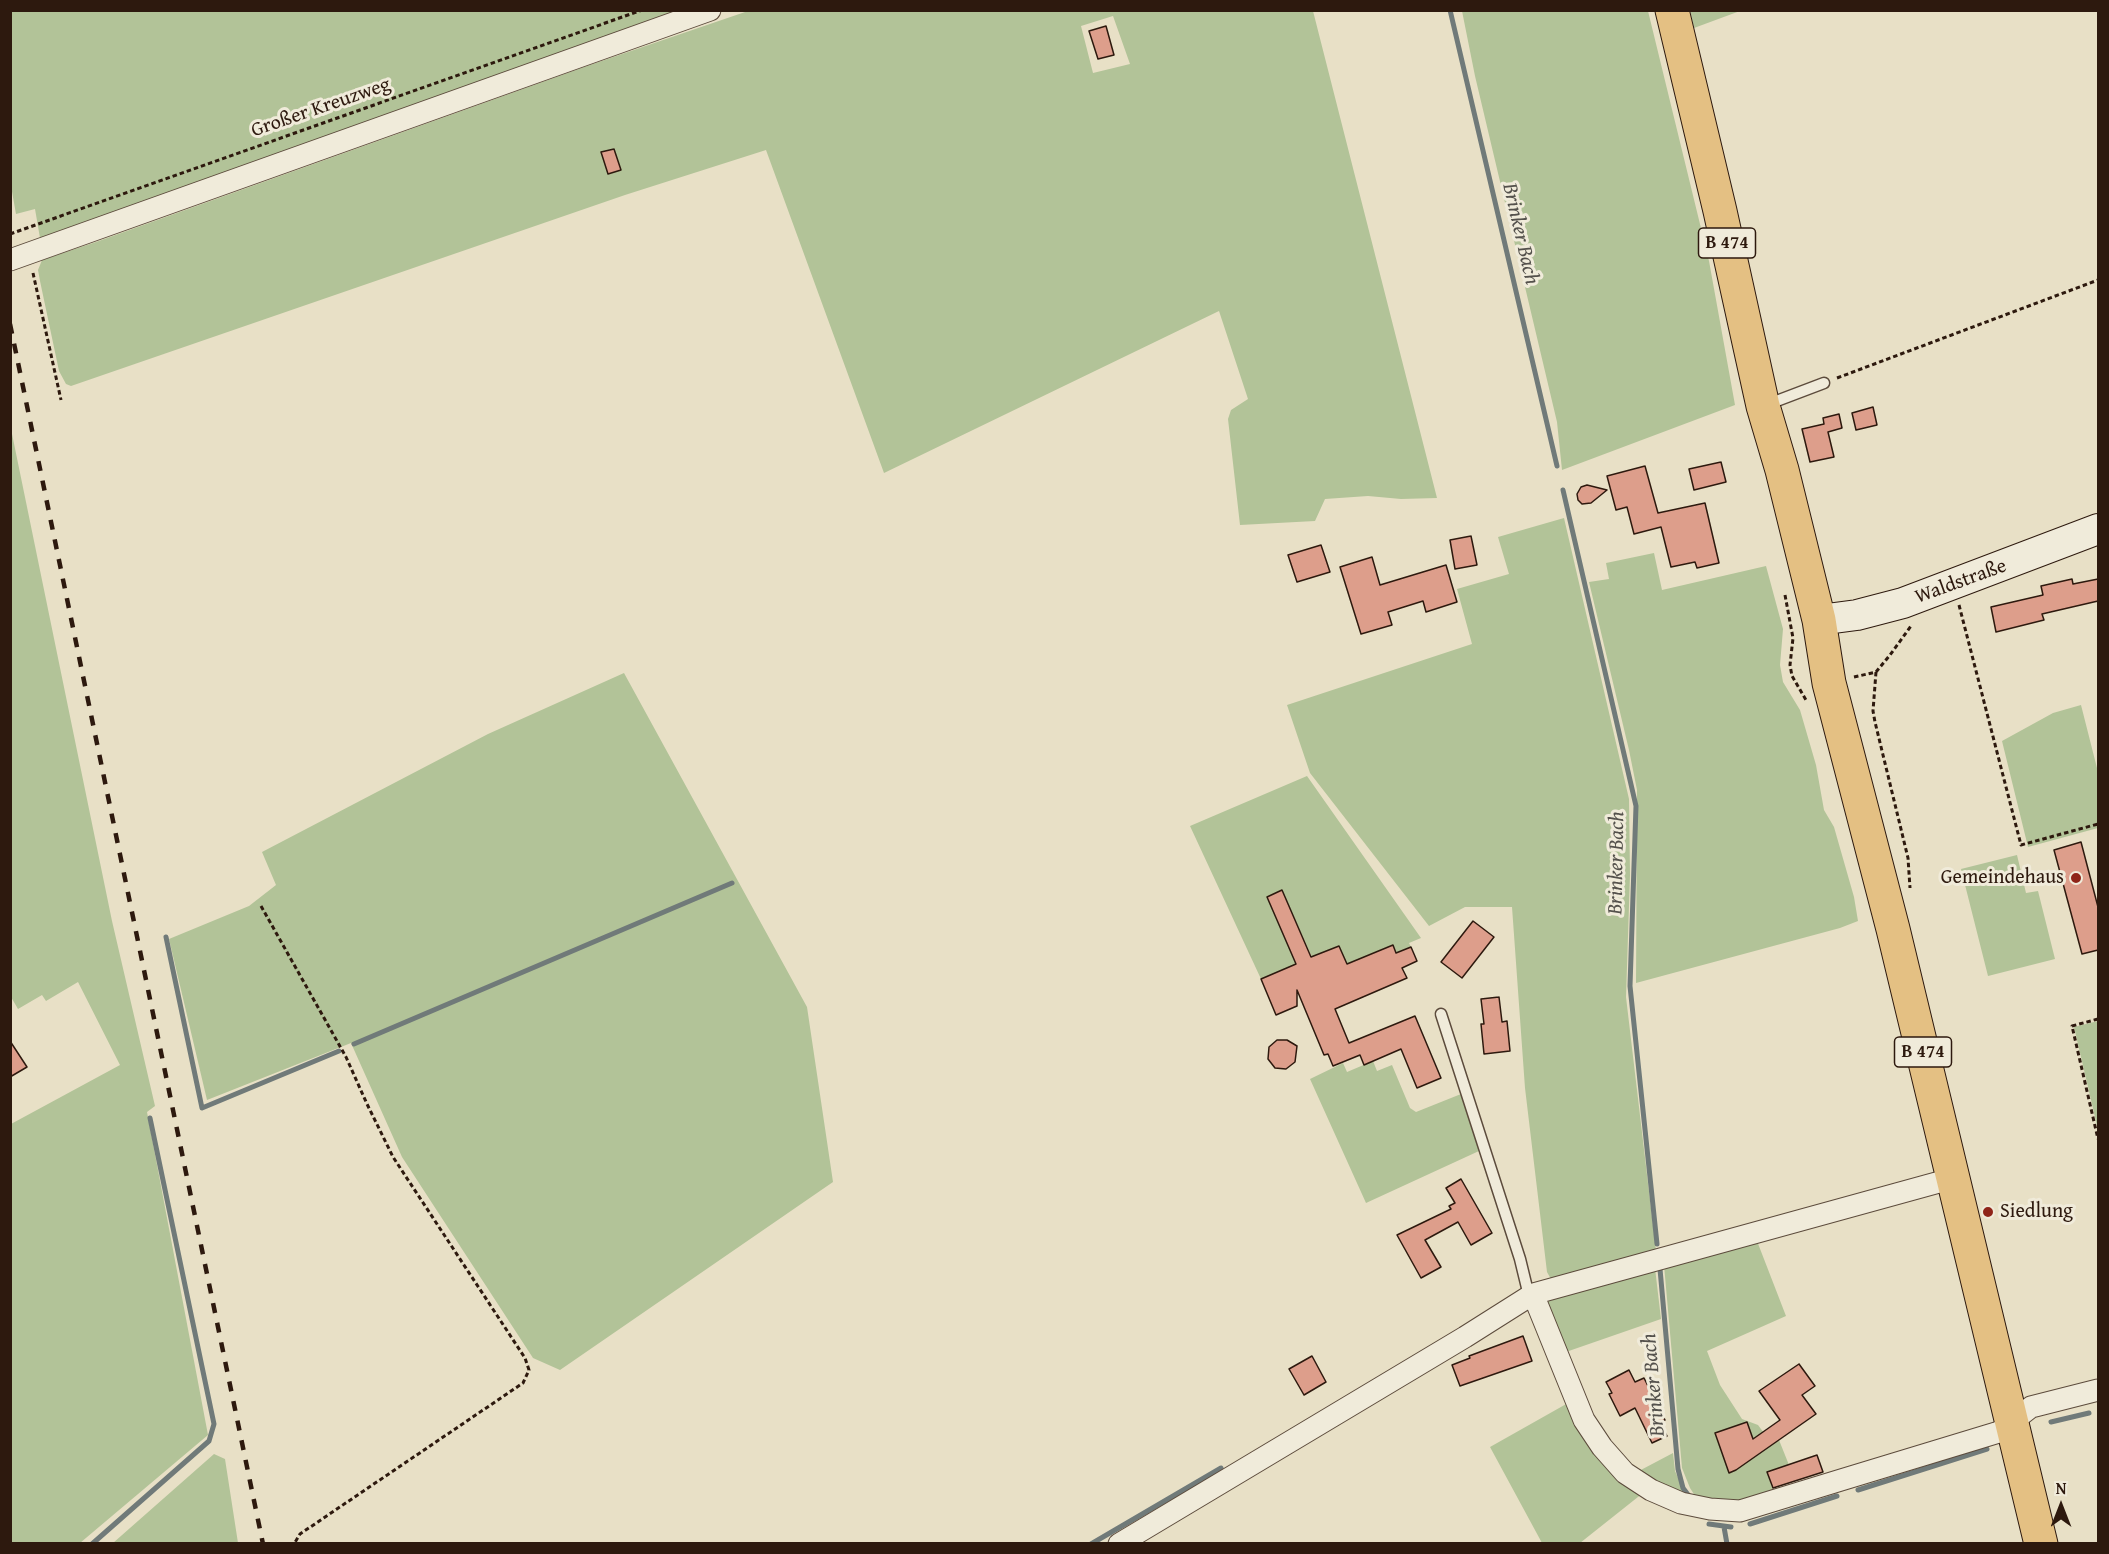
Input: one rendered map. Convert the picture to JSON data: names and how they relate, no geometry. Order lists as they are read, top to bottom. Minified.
{"streets":{"main road":["B 474"],"street":["Waldstraße"],"path":["Großer Kreuzweg"]},"crossings":[["B 474","Waldstraße"]],"water":["Brinker Bach"],"places":["Gemeindehaus","Siedlung"],"north":"top"}
